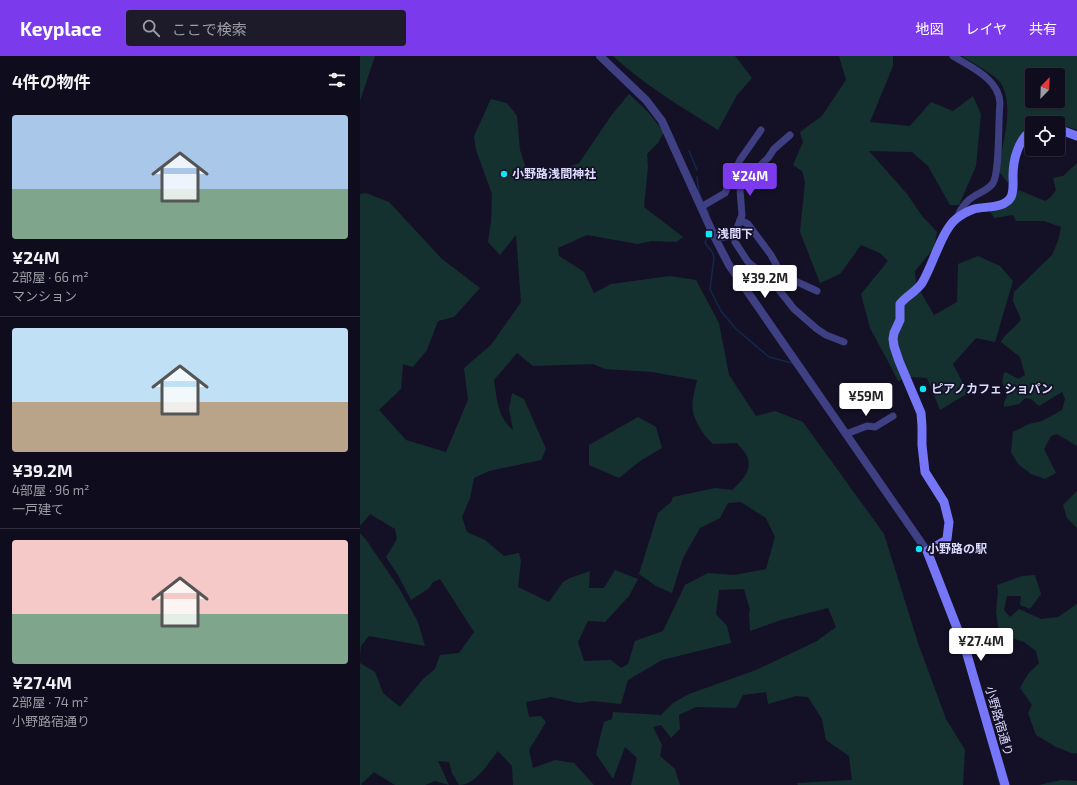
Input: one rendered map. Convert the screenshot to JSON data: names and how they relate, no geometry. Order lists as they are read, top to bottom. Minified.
{"streets":{"main road":["小野路宿通り"]},"places":{"other":["小野路浅間神社","ピアノカフェ ショパン","小野路の駅"],"transit":["浅間下"]},"north":"top right","page":{"header":"Keyplace","search":"ここで検索","nav":["地図","レイヤ","共有"],"heading":"4件の物件","list":[{"name":"¥24M","note":"2部屋 · 66 m² · マンション"},{"name":"¥39.2M","note":"4部屋 · 96 m² · 一戸建て"},{"name":"¥27.4M","note":"2部屋 · 74 m² · 小野路宿通り"}],"price":["¥24M","¥39.2M","¥59M","¥27.4M"]}}
